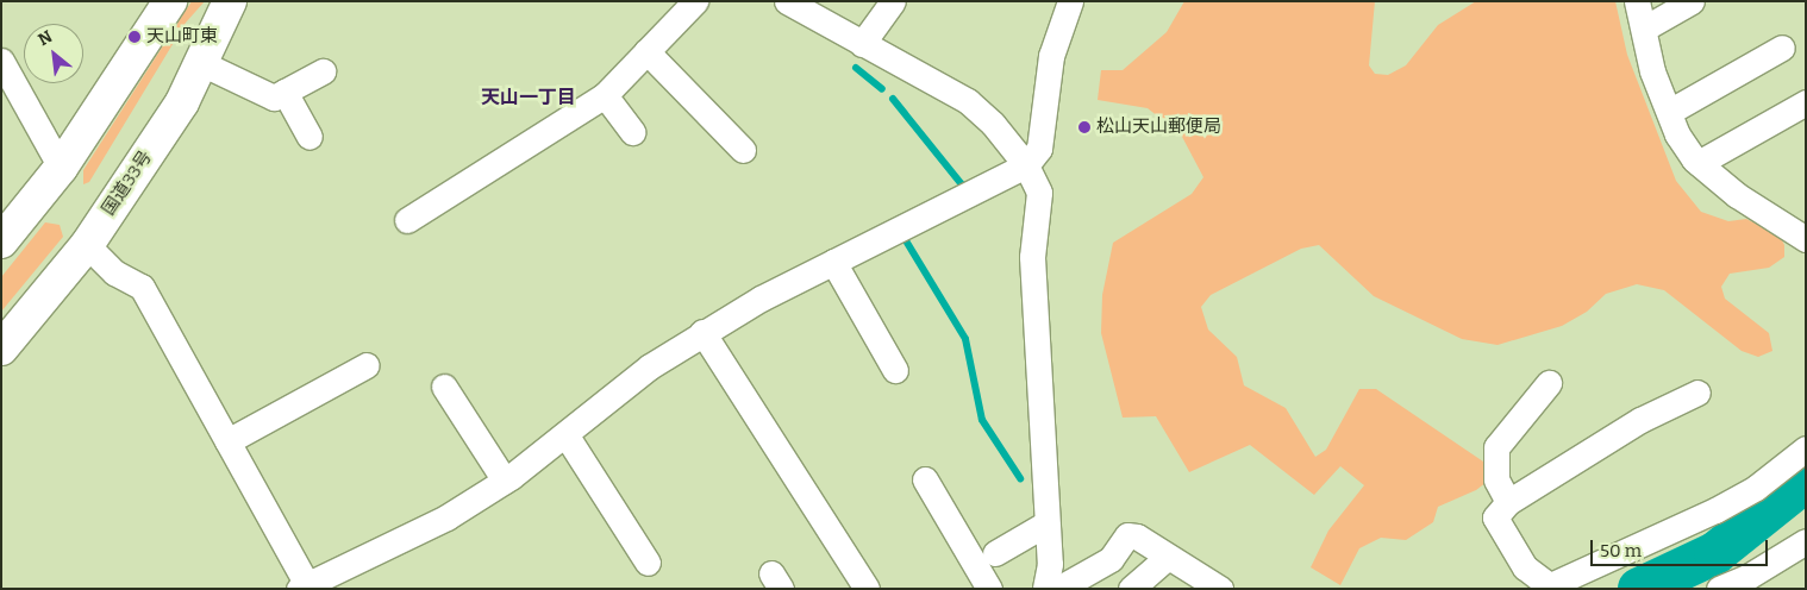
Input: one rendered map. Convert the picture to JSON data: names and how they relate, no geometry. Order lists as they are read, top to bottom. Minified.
{"streets":{"highway":["国道33号"]},"districts":["天山一丁目"],"places":["天山町東","松山天山郵便局"],"scale_bar":"50 m","north":"top left"}
